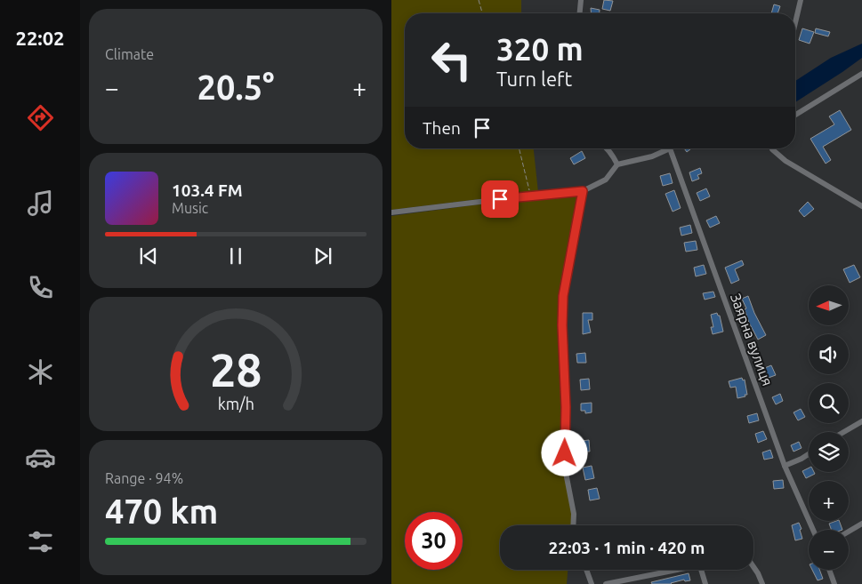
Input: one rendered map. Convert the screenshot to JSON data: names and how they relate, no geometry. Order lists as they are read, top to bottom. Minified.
{"streets":{"street":["Заярна вулиця"]},"north":"left","page":{"tabs":"22:02","tile":["Climate",["Range · 94%","470 km"]],"turn":["320 m","Turn left"],"heat":["−","20.5°","+"],"then":"Then","song":["103.4 FM","Music"],"map_buttons":["+","−"],"limit":"30","trip":"22:03 · 1 min · 420 m","gauge":["28","km/h"]}}
